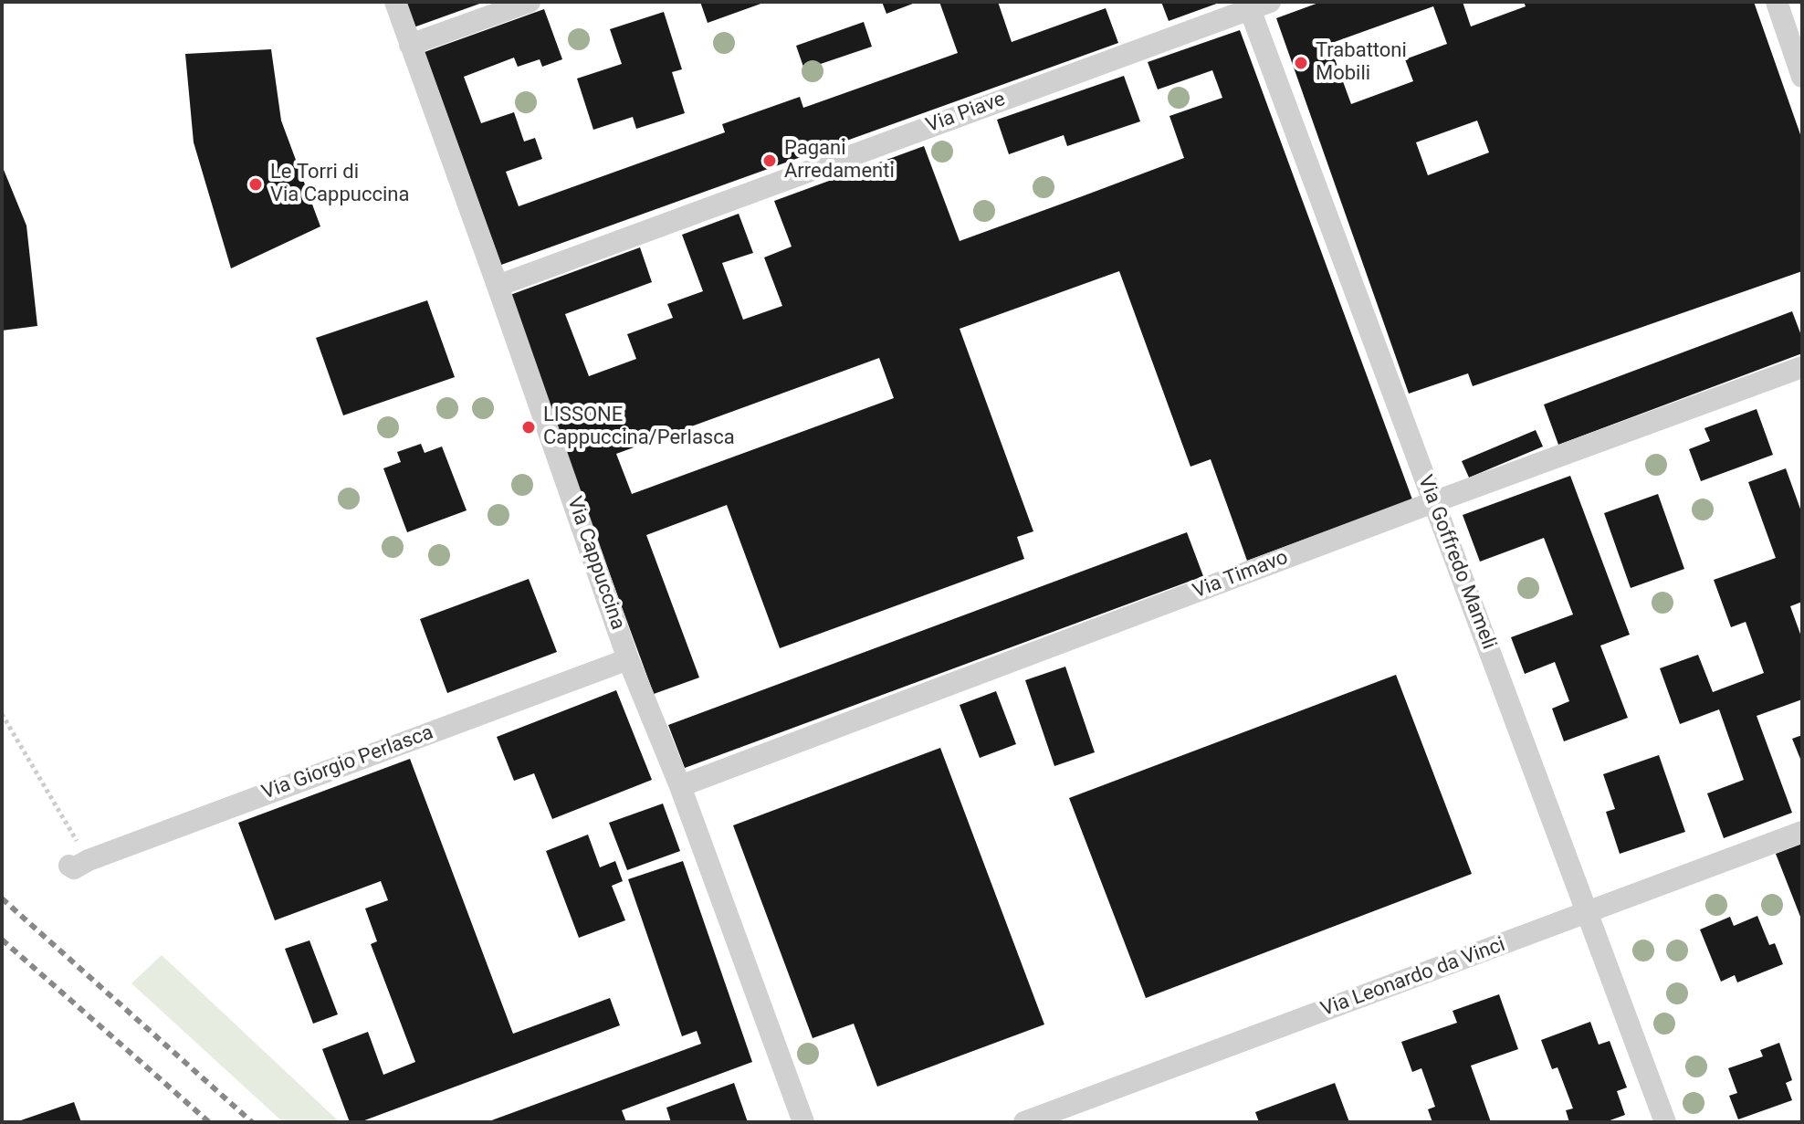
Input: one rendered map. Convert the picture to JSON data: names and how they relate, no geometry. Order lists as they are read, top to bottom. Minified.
{"streets":{"street":["Via Piave","Via Goffredo Mameli","Via Cappuccina","Via Timavo","Via Giorgio Perlasca","Via Leonardo da Vinci"]},"crossings":[["Via Piave","Via Goffredo Mameli"],["Via Piave","Via Cappuccina"],["Via Goffredo Mameli","Via Timavo"],["Via Goffredo Mameli","Via Leonardo da Vinci"],["Via Cappuccina","Via Timavo"],["Via Cappuccina","Via Giorgio Perlasca"]],"places":["Trabattoni Mobili","Pagani Arredamenti","Le Torri di Via Cappuccina","LISSONE Cappuccina/Perlasca"]}
